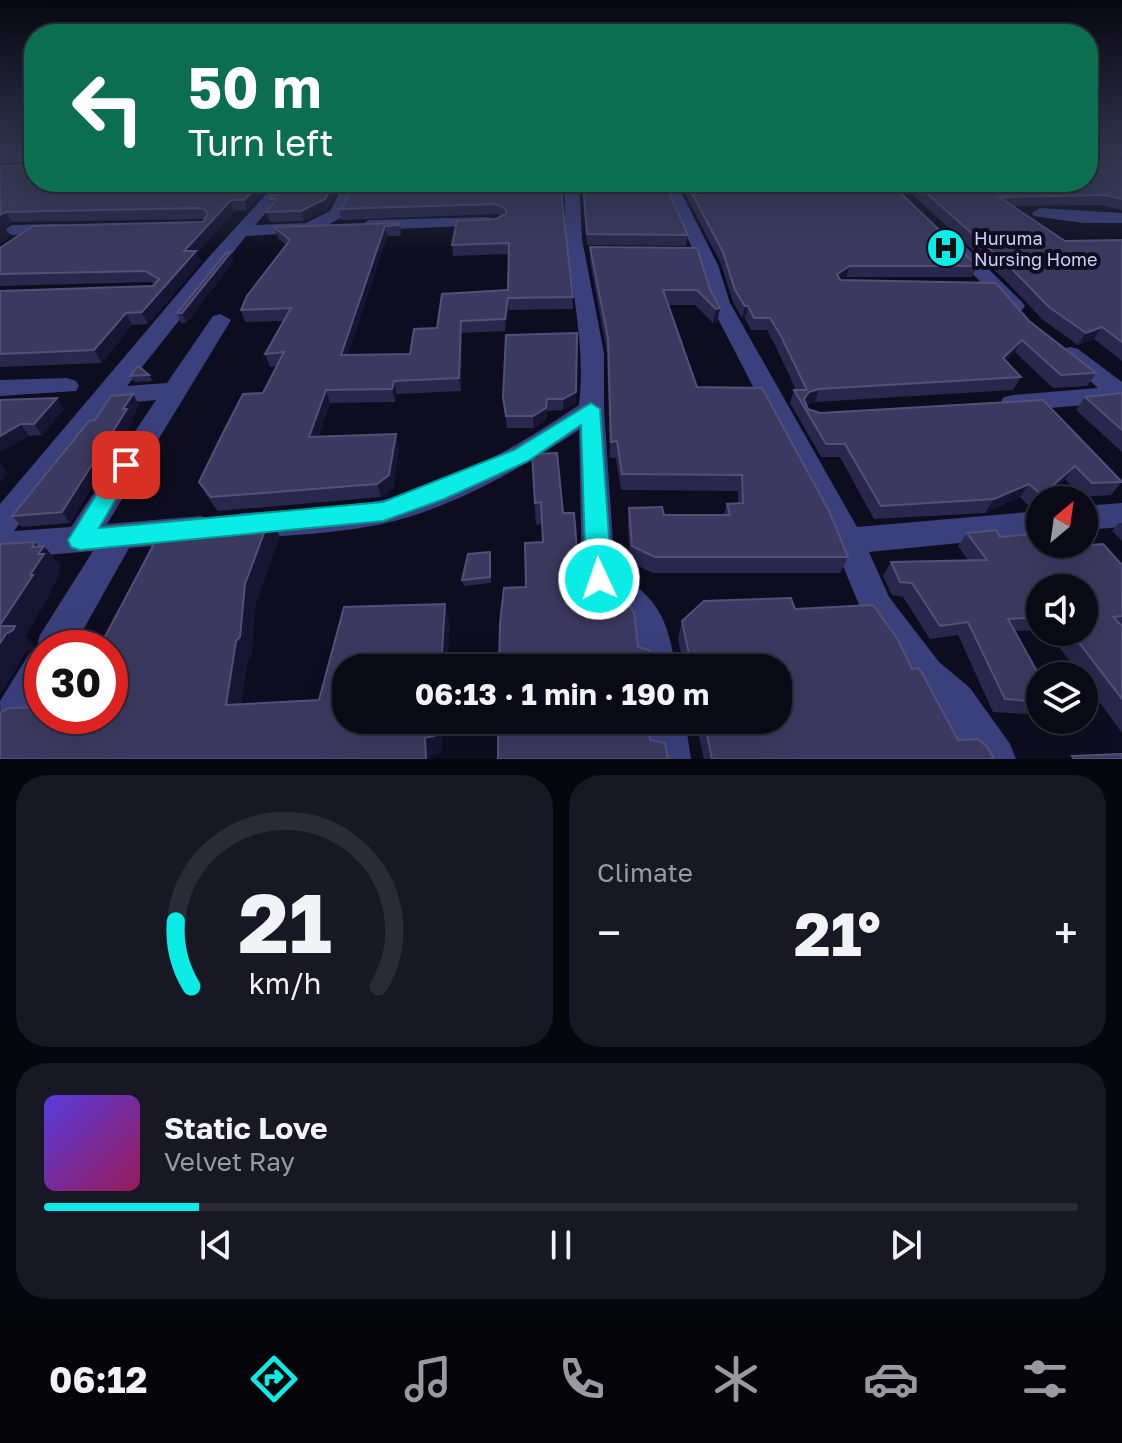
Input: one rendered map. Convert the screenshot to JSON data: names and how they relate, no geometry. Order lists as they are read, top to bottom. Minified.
{"places":{"hospital":["Huruma Nursing Home"]},"north":"top right","page":{"turn":["50 m","Turn left"],"limit":"30","trip":"06:13 · 1 min · 190 m","tile":"Climate","heat":["−","21°","+"],"song":["Static Love","Velvet Ray"],"tabs":"06:12","gauge":["21","km/h"]}}
